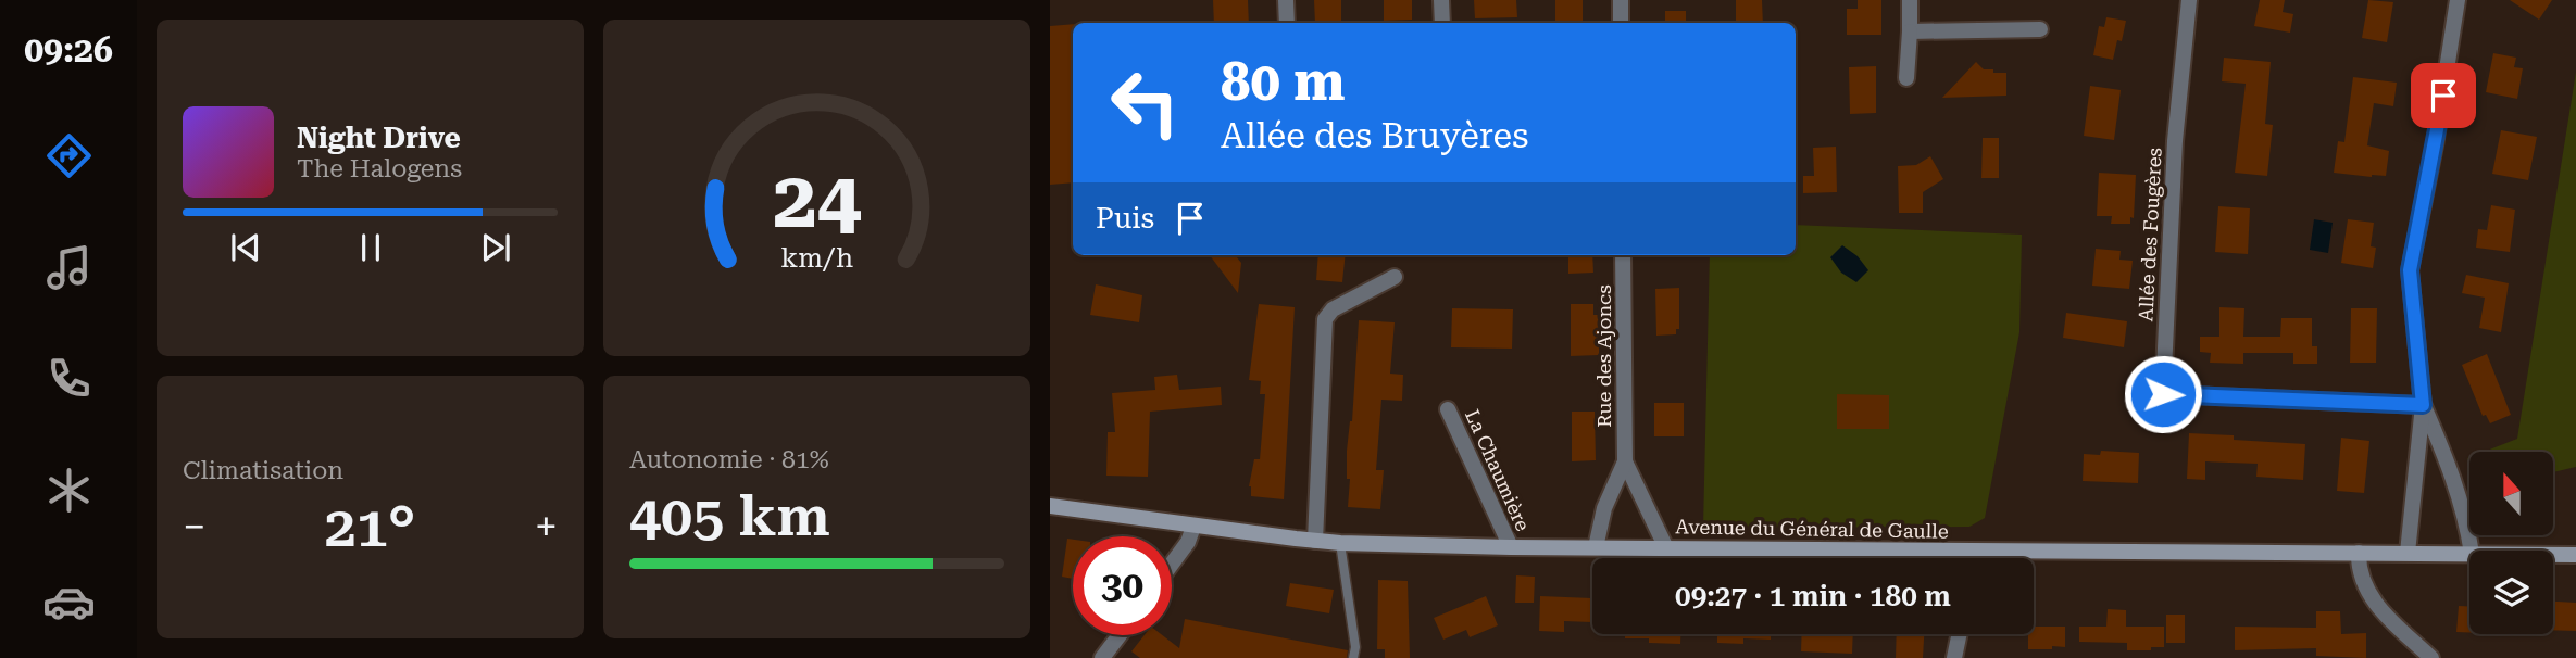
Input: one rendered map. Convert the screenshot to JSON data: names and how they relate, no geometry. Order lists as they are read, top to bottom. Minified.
{"streets":{"main road":["Avenue du Général de Gaulle"],"street":["Allée des Fougères","Rue des Ajoncs","La Chaumière"]},"crossings":[["Rue des Ajoncs","Avenue du Général de Gaulle"],["La Chaumière","Avenue du Général de Gaulle"]],"north":"top","page":{"tabs":"09:26","turn":["80 m","Allée des Bruyères"],"song":["Night Drive","The Halogens"],"then":"Puis","tile":["Climatisation",["Autonomie · 81%","405 km"]],"heat":["−","21°","+"],"limit":"30","trip":"09:27 · 1 min · 180 m","gauge":["24","km/h"]}}
